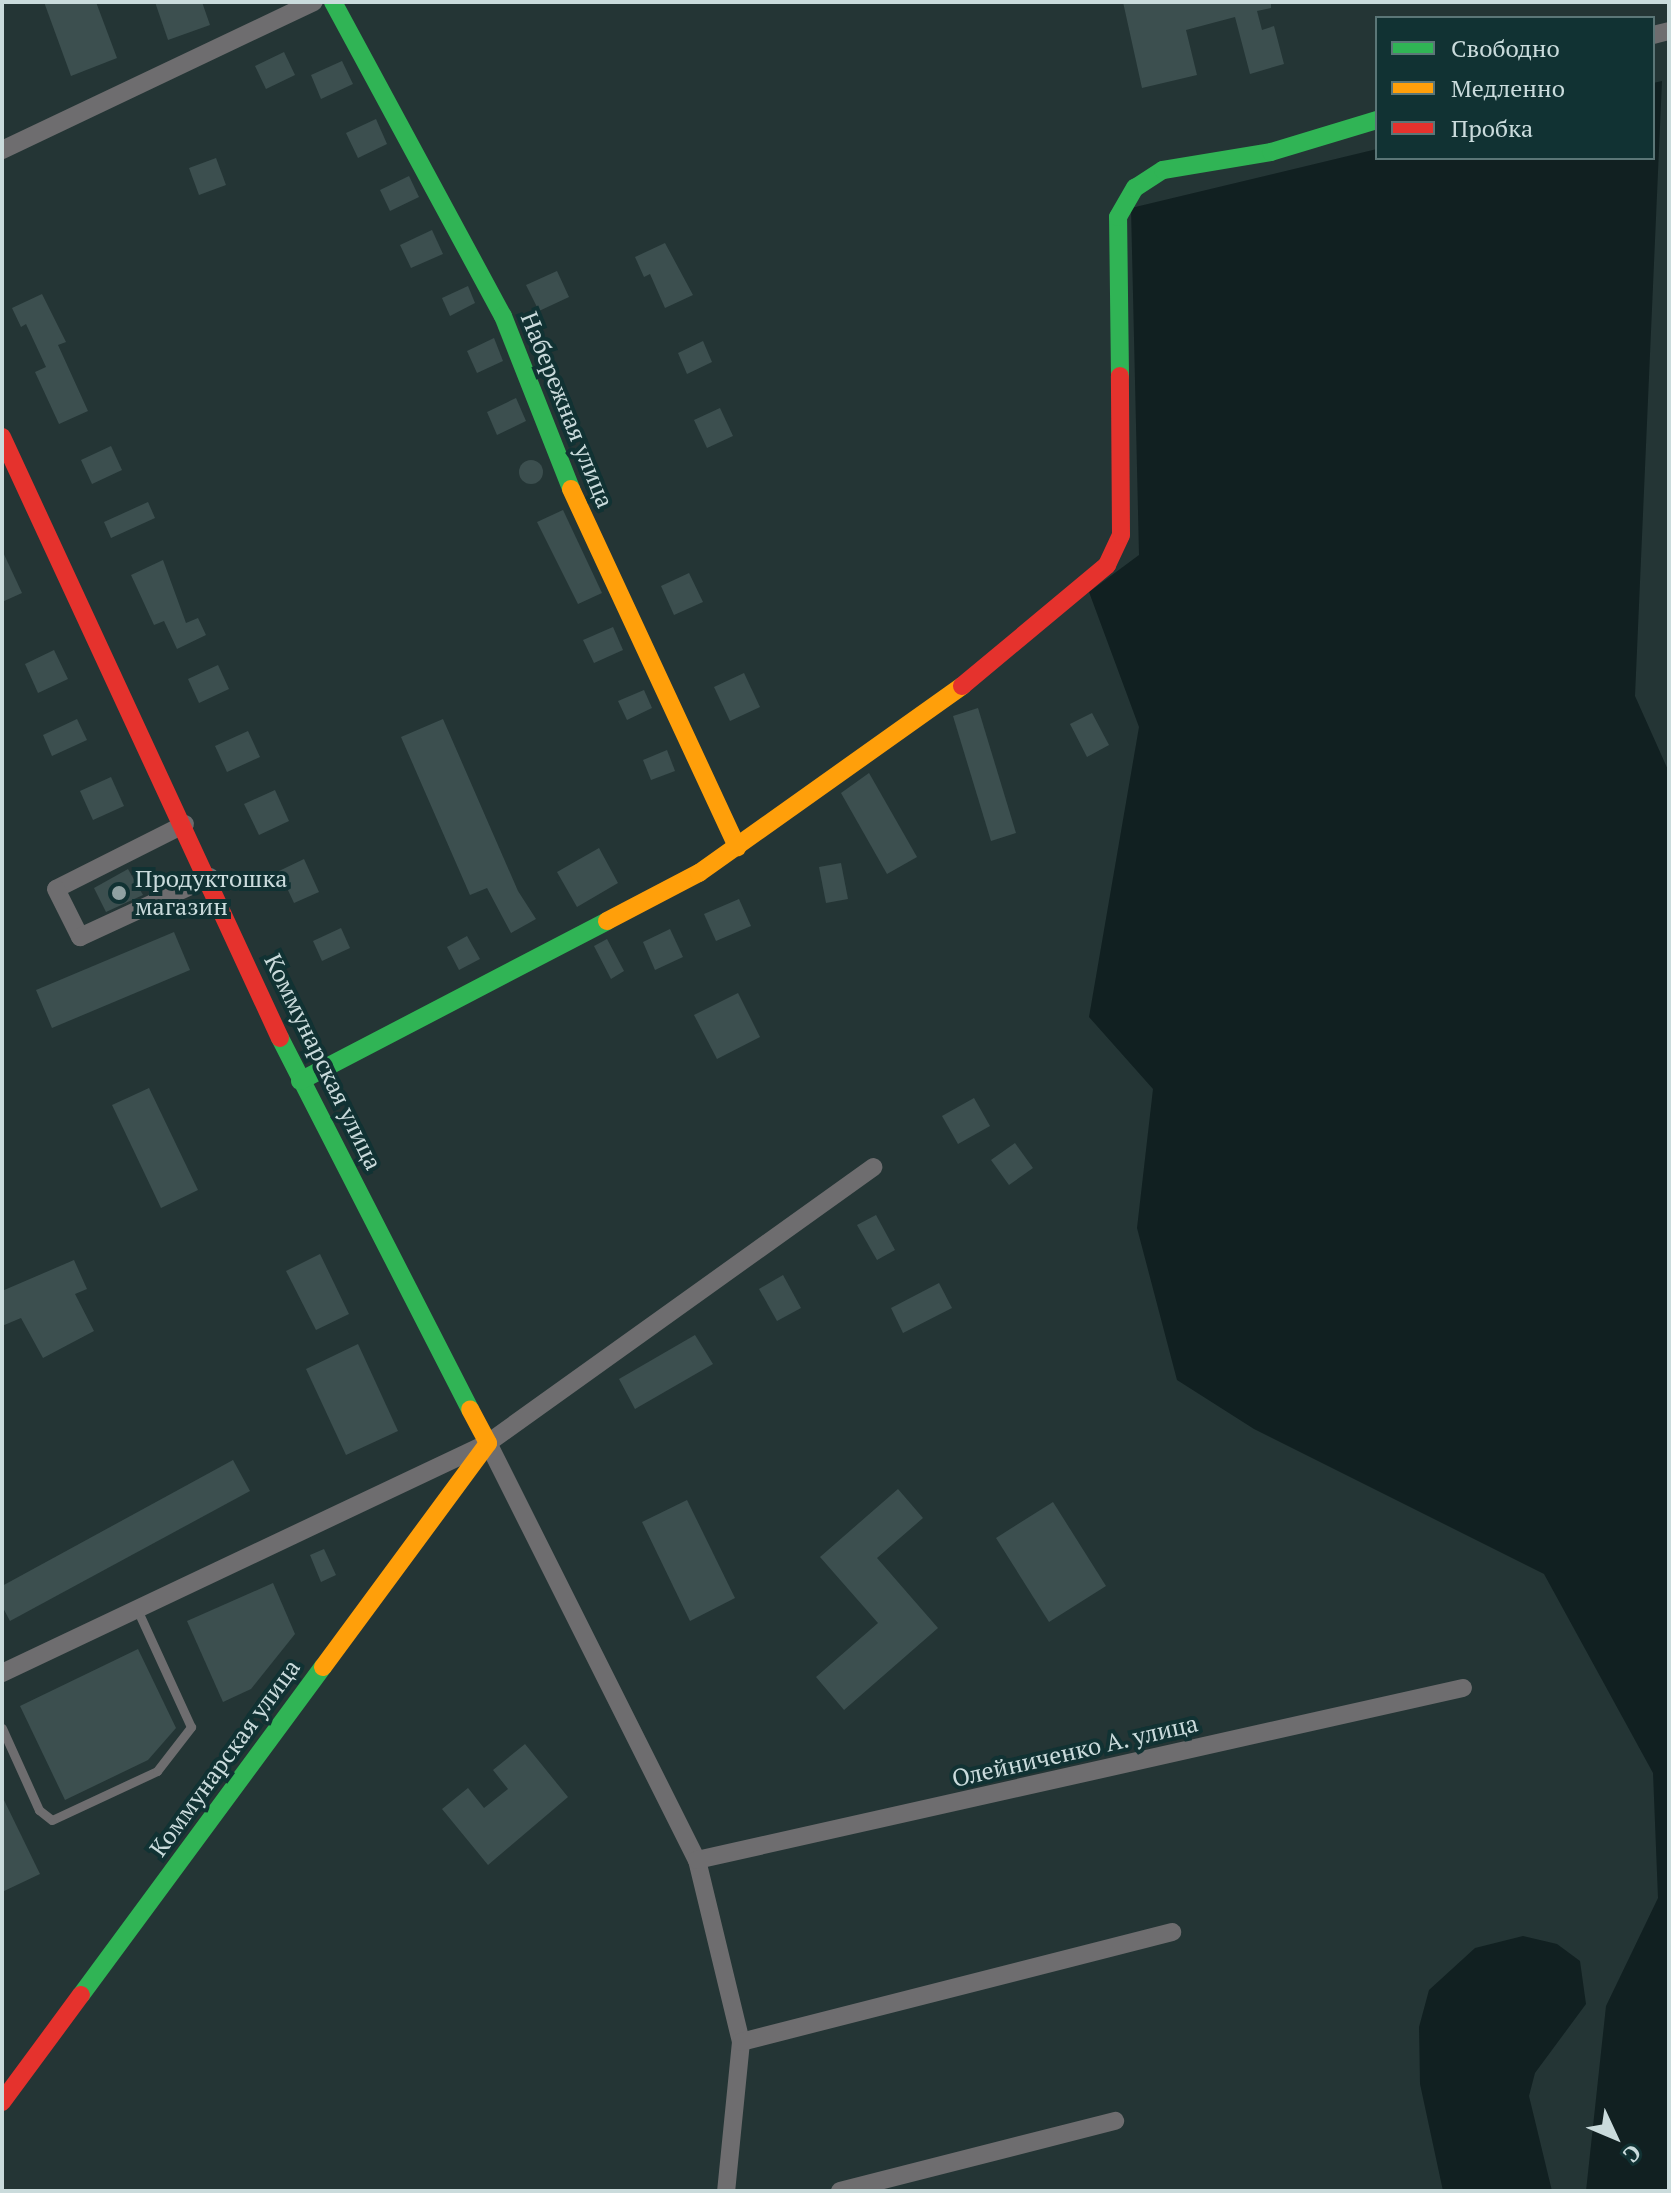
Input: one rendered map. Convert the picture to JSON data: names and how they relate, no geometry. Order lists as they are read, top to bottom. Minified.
{"streets":{"street":["Набережная улица","Коммунарская улица","Олейниченко А. улица"]},"crossings":[["Коммунарская улица","Олейниченко А. улица"]],"places":["Продуктошка магазин"],"legend":["Свободно","Медленно","Пробка"],"north":"bottom right"}
